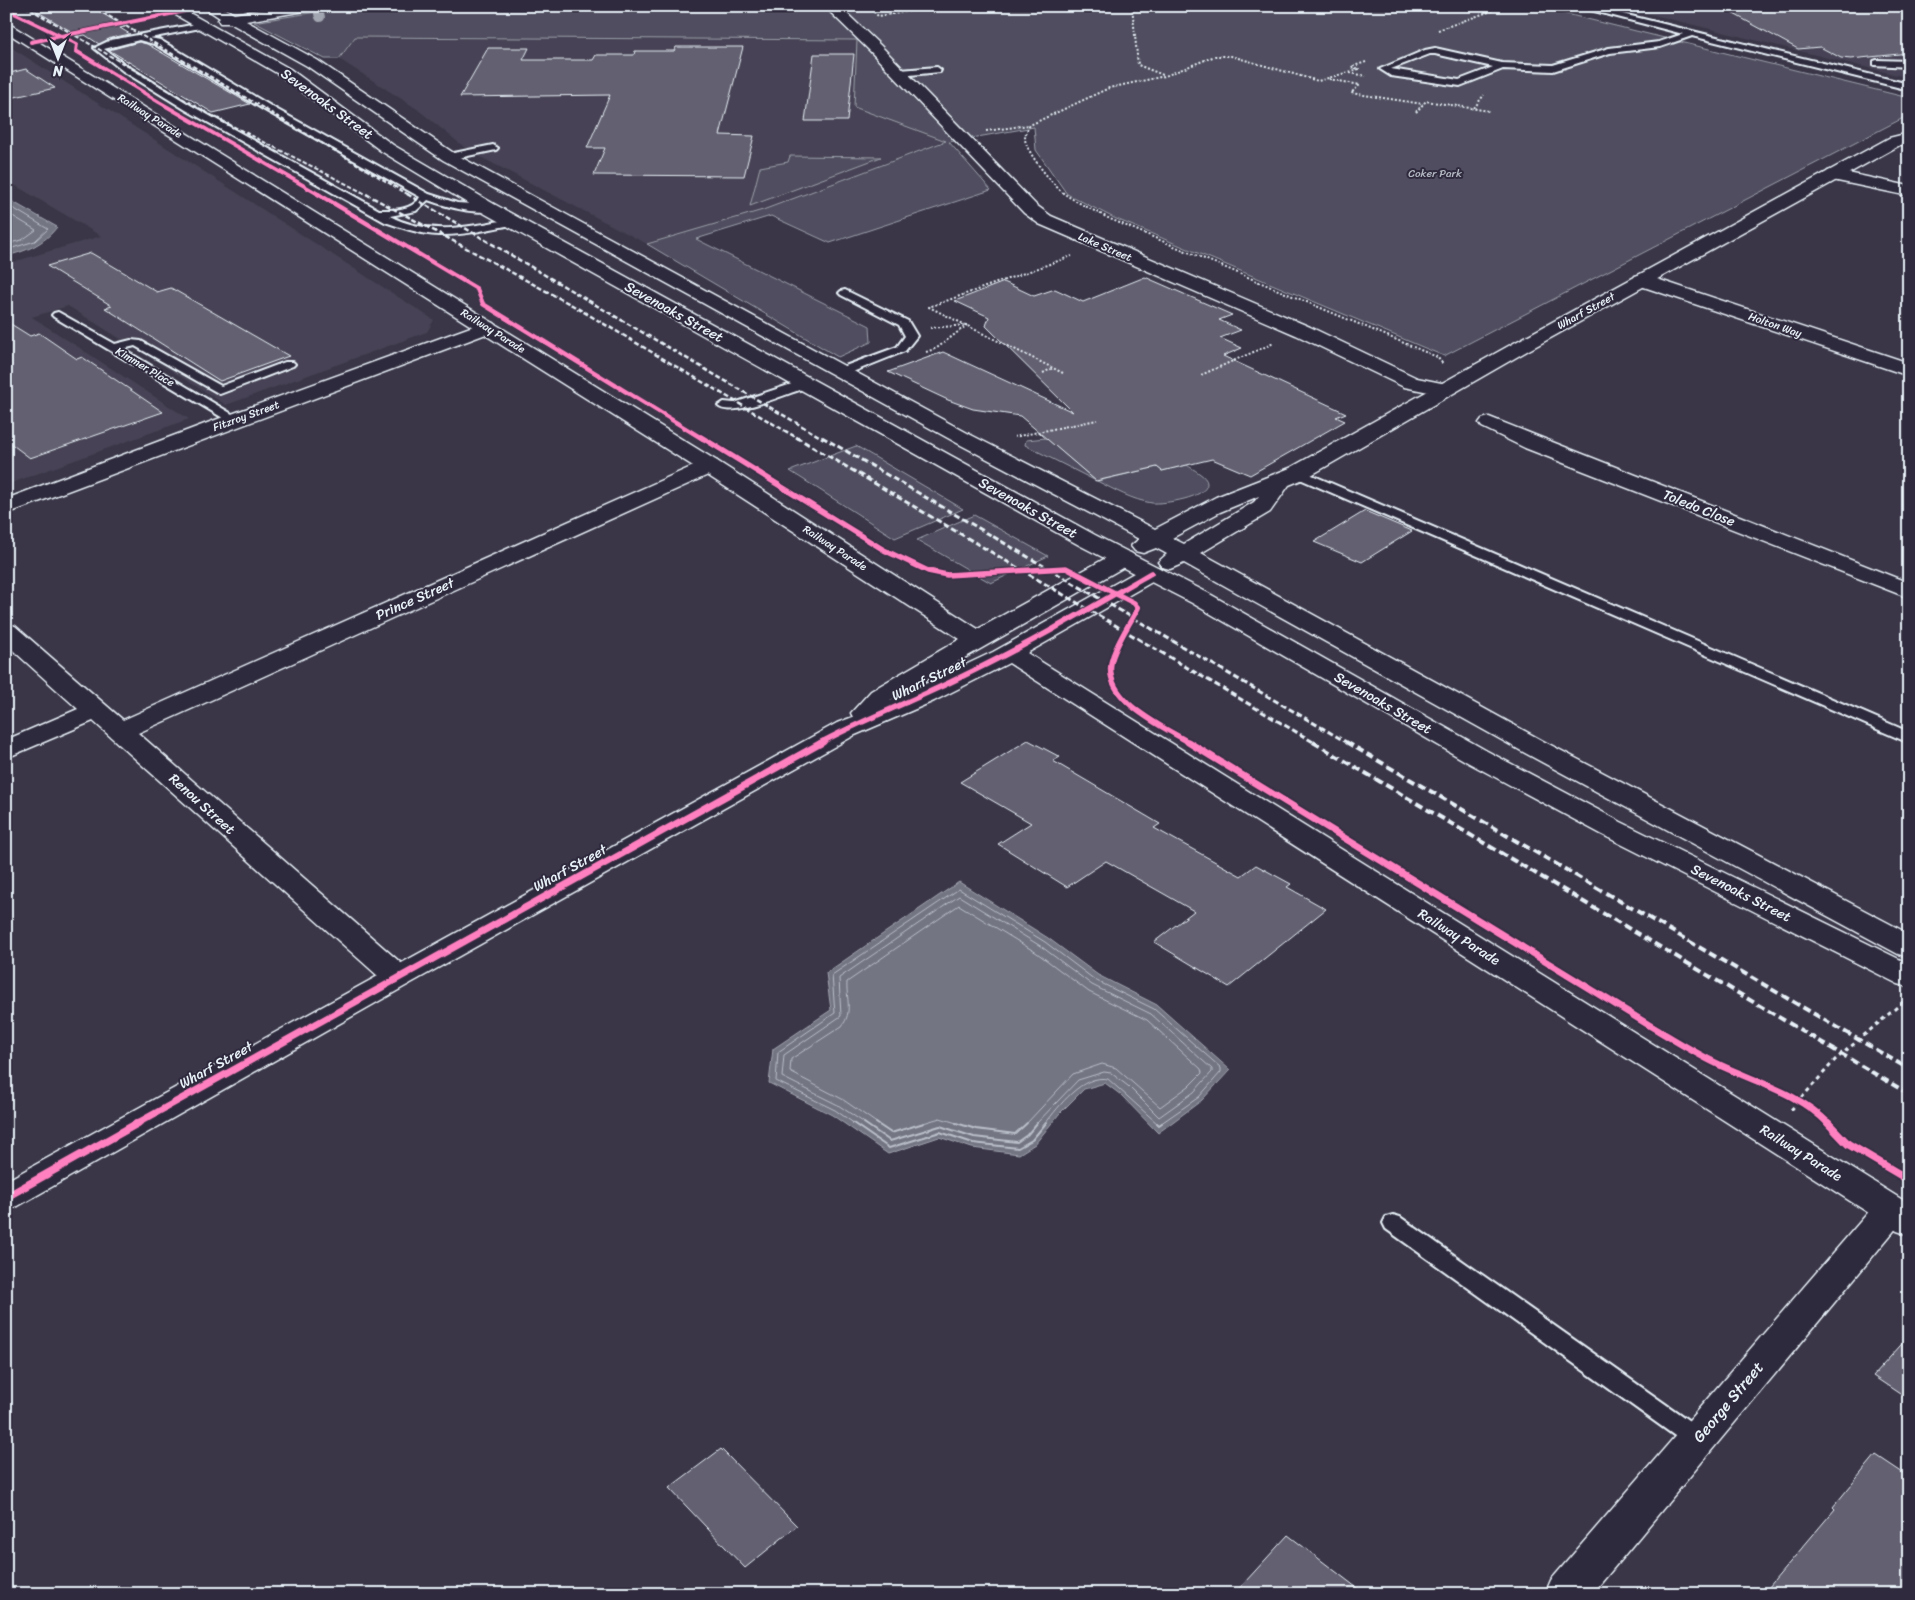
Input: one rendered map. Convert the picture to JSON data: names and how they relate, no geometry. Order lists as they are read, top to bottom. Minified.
{"streets":{"street":["Sevenoaks Street","Railway Parade","Lake Street","Wharf Street","Holton Way","Fitzroy Street","Toledo Close","Prince Street","Renou Street","George Street"],"lane":["Kimmer Place"]},"crossings":[["Sevenoaks Street","Wharf Street"],["Railway Parade","Wharf Street"],["Railway Parade","Fitzroy Street"],["Railway Parade","Prince Street"],["Railway Parade","George Street"],["Lake Street","Wharf Street"],["Wharf Street","Holton Way"],["Wharf Street","Renou Street"],["Kimmer Place","Fitzroy Street"],["Prince Street","Renou Street"]],"parks":["Coker Park"],"north":"bottom"}
